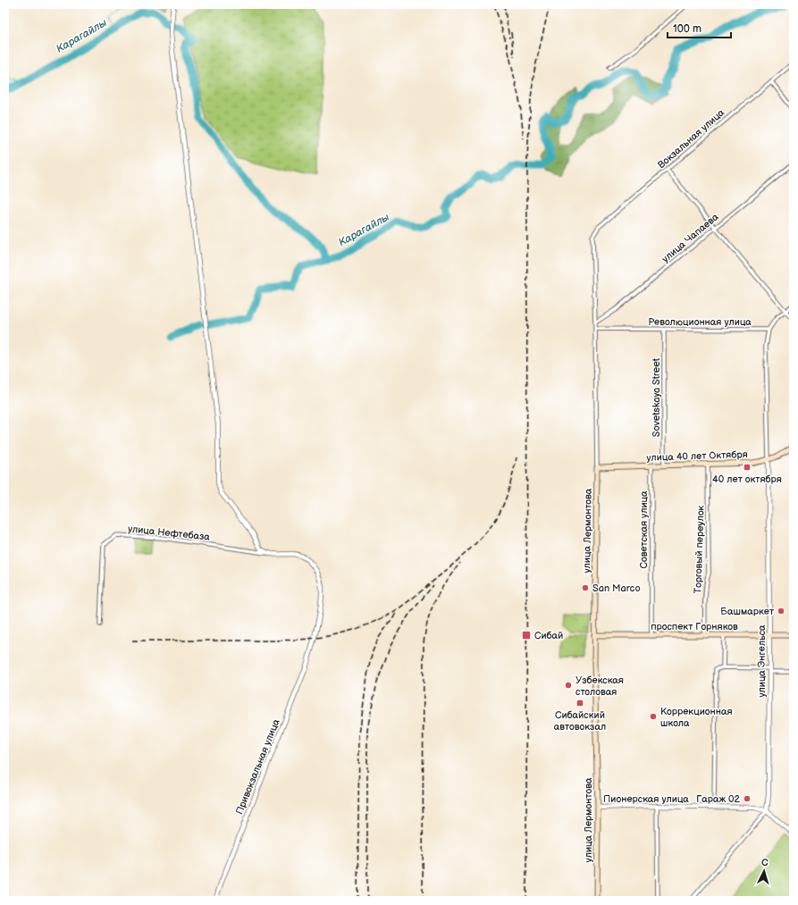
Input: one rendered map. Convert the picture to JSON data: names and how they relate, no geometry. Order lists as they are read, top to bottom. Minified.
{"streets":{"main road":["улица 40 лет Октября","улица Лермонтова","проспект Горняков"],"street":["Вокзальная улица","улица Чапаева","Революционная улица","Sovetskaya Street","Советская улица","улица Нефтебаза","Торговый переулок","улица Энгельса","Привокзальная улица","Пионерская улица"]},"crossings":[["Вокзальная улица","улица Лермонтова"],["улица Чапаева","улица Лермонтова"],["Революционная улица","Sovetskaya Street"],["Революционная улица","улица Лермонтова"],["Революционная улица","улица Энгельса"],["Sovetskaya Street","улица 40 лет Октября"],["улица 40 лет Октября","Советская улица"],["улица 40 лет Октября","улица Лермонтова"],["улица 40 лет Октября","Торговый переулок"],["улица 40 лет Октября","улица Энгельса"],["Советская улица","проспект Горняков"],["улица Лермонтова","проспект Горняков"],["улица Лермонтова","Пионерская улица"],["улица Нефтебаза","Привокзальная улица"],["Торговый переулок","проспект Горняков"],["проспект Горняков","улица Энгельса"],["улица Энгельса","Пионерская улица"]],"water":["Карагайлы"],"places":{"transit":["40 лет октября","Сибай","Сибайский автовокзал"],"other":["San Marco","Башмаркет","Узбекская столовая","Коррекционная школа","Гараж 02"]},"scale_bar":"100 m","north":"top"}
